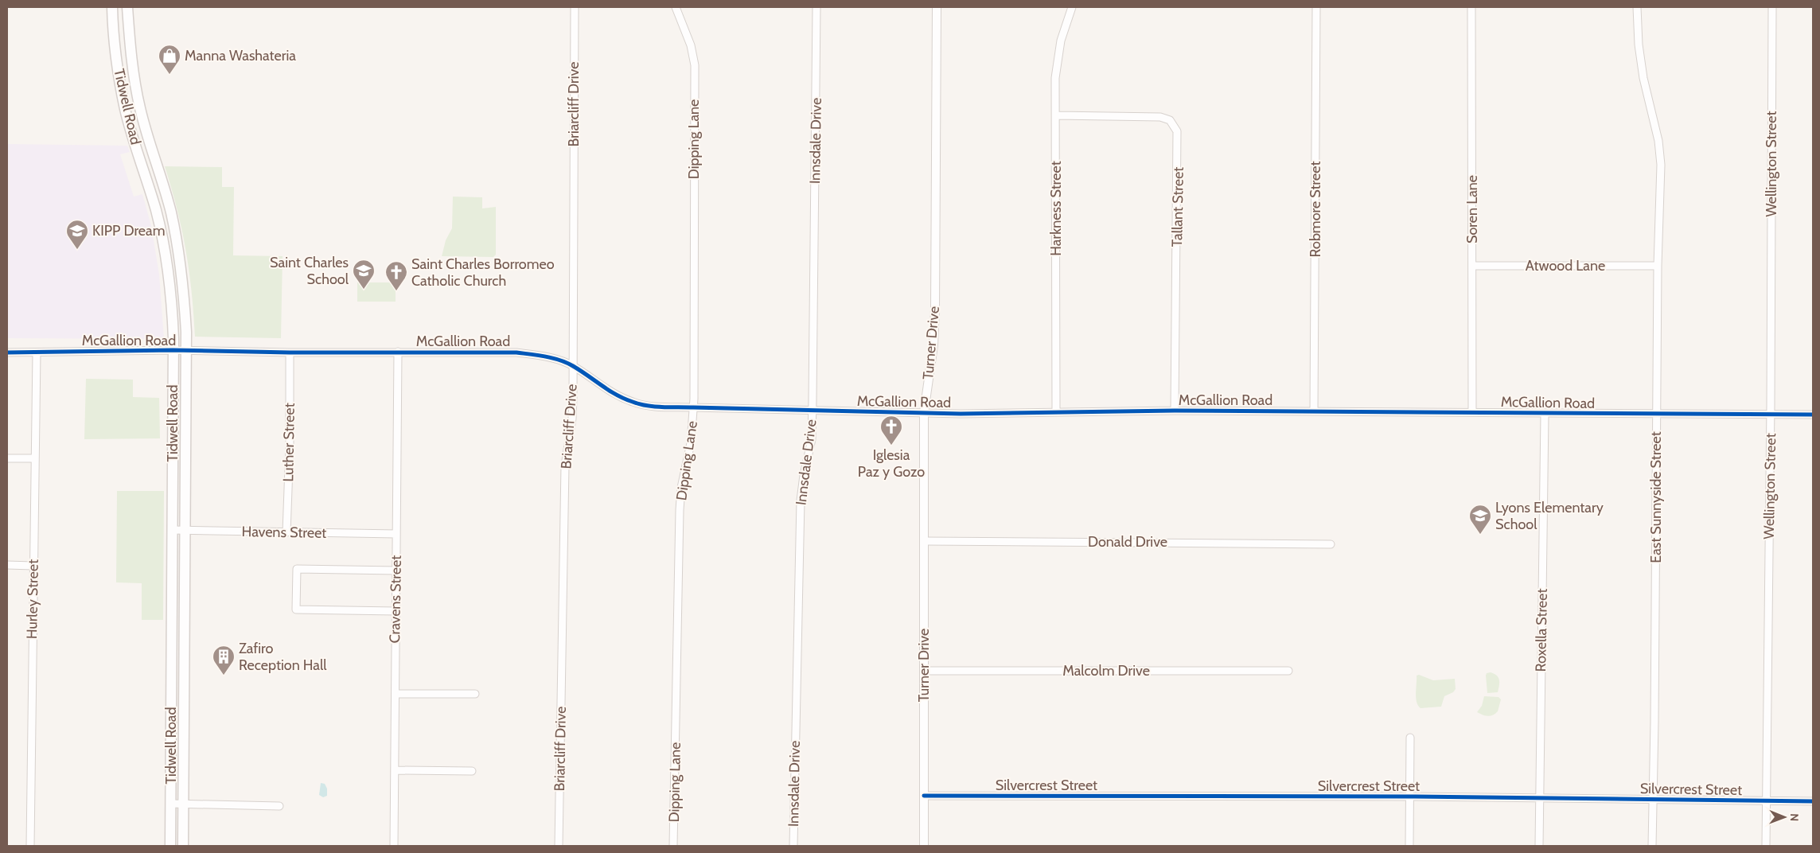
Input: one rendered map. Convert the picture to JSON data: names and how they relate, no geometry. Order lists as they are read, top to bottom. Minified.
{"streets":{"main road":["Tidwell Road"],"street":["Briarcliff Drive","Dipping Lane","Innsdale Drive","Wellington Street","Tallant Street","Harkness Street","Robmore Street","Soren Lane","Atwood Lane","McGallion Road","Turner Drive","Luther Street","East Sunnyside Street","Havens Street","Donald Drive","Hurley Street","Cravens Street","Roxella Street","Malcolm Drive","Silvercrest Street"]},"crossings":[["Briarcliff Drive","McGallion Road"],["Tidwell Road","McGallion Road"],["Tidwell Road","Havens Street"],["Dipping Lane","McGallion Road"],["Innsdale Drive","McGallion Road"],["Wellington Street","McGallion Road"],["Wellington Street","Silvercrest Street"],["Tallant Street","Harkness Street"],["Tallant Street","McGallion Road"],["Harkness Street","McGallion Road"],["Robmore Street","McGallion Road"],["Soren Lane","Atwood Lane"],["Soren Lane","McGallion Road"],["Atwood Lane","East Sunnyside Street"],["McGallion Road","Turner Drive"],["McGallion Road","Luther Street"],["McGallion Road","East Sunnyside Street"],["McGallion Road","Hurley Street"],["McGallion Road","Cravens Street"],["McGallion Road","Roxella Street"],["Turner Drive","Donald Drive"],["Turner Drive","Malcolm Drive"],["Turner Drive","Silvercrest Street"],["Luther Street","Havens Street"],["East Sunnyside Street","Silvercrest Street"],["Havens Street","Cravens Street"],["Roxella Street","Silvercrest Street"]],"places":{"shop":["Manna Washateria"],"school or university":["KIPP Dream","Saint Charles School","Lyons Elementary School"],"church":["Saint Charles Borromeo Catholic Church","Iglesia Paz y Gozo"],"building":["Zafiro Reception Hall"]},"north":"right"}
